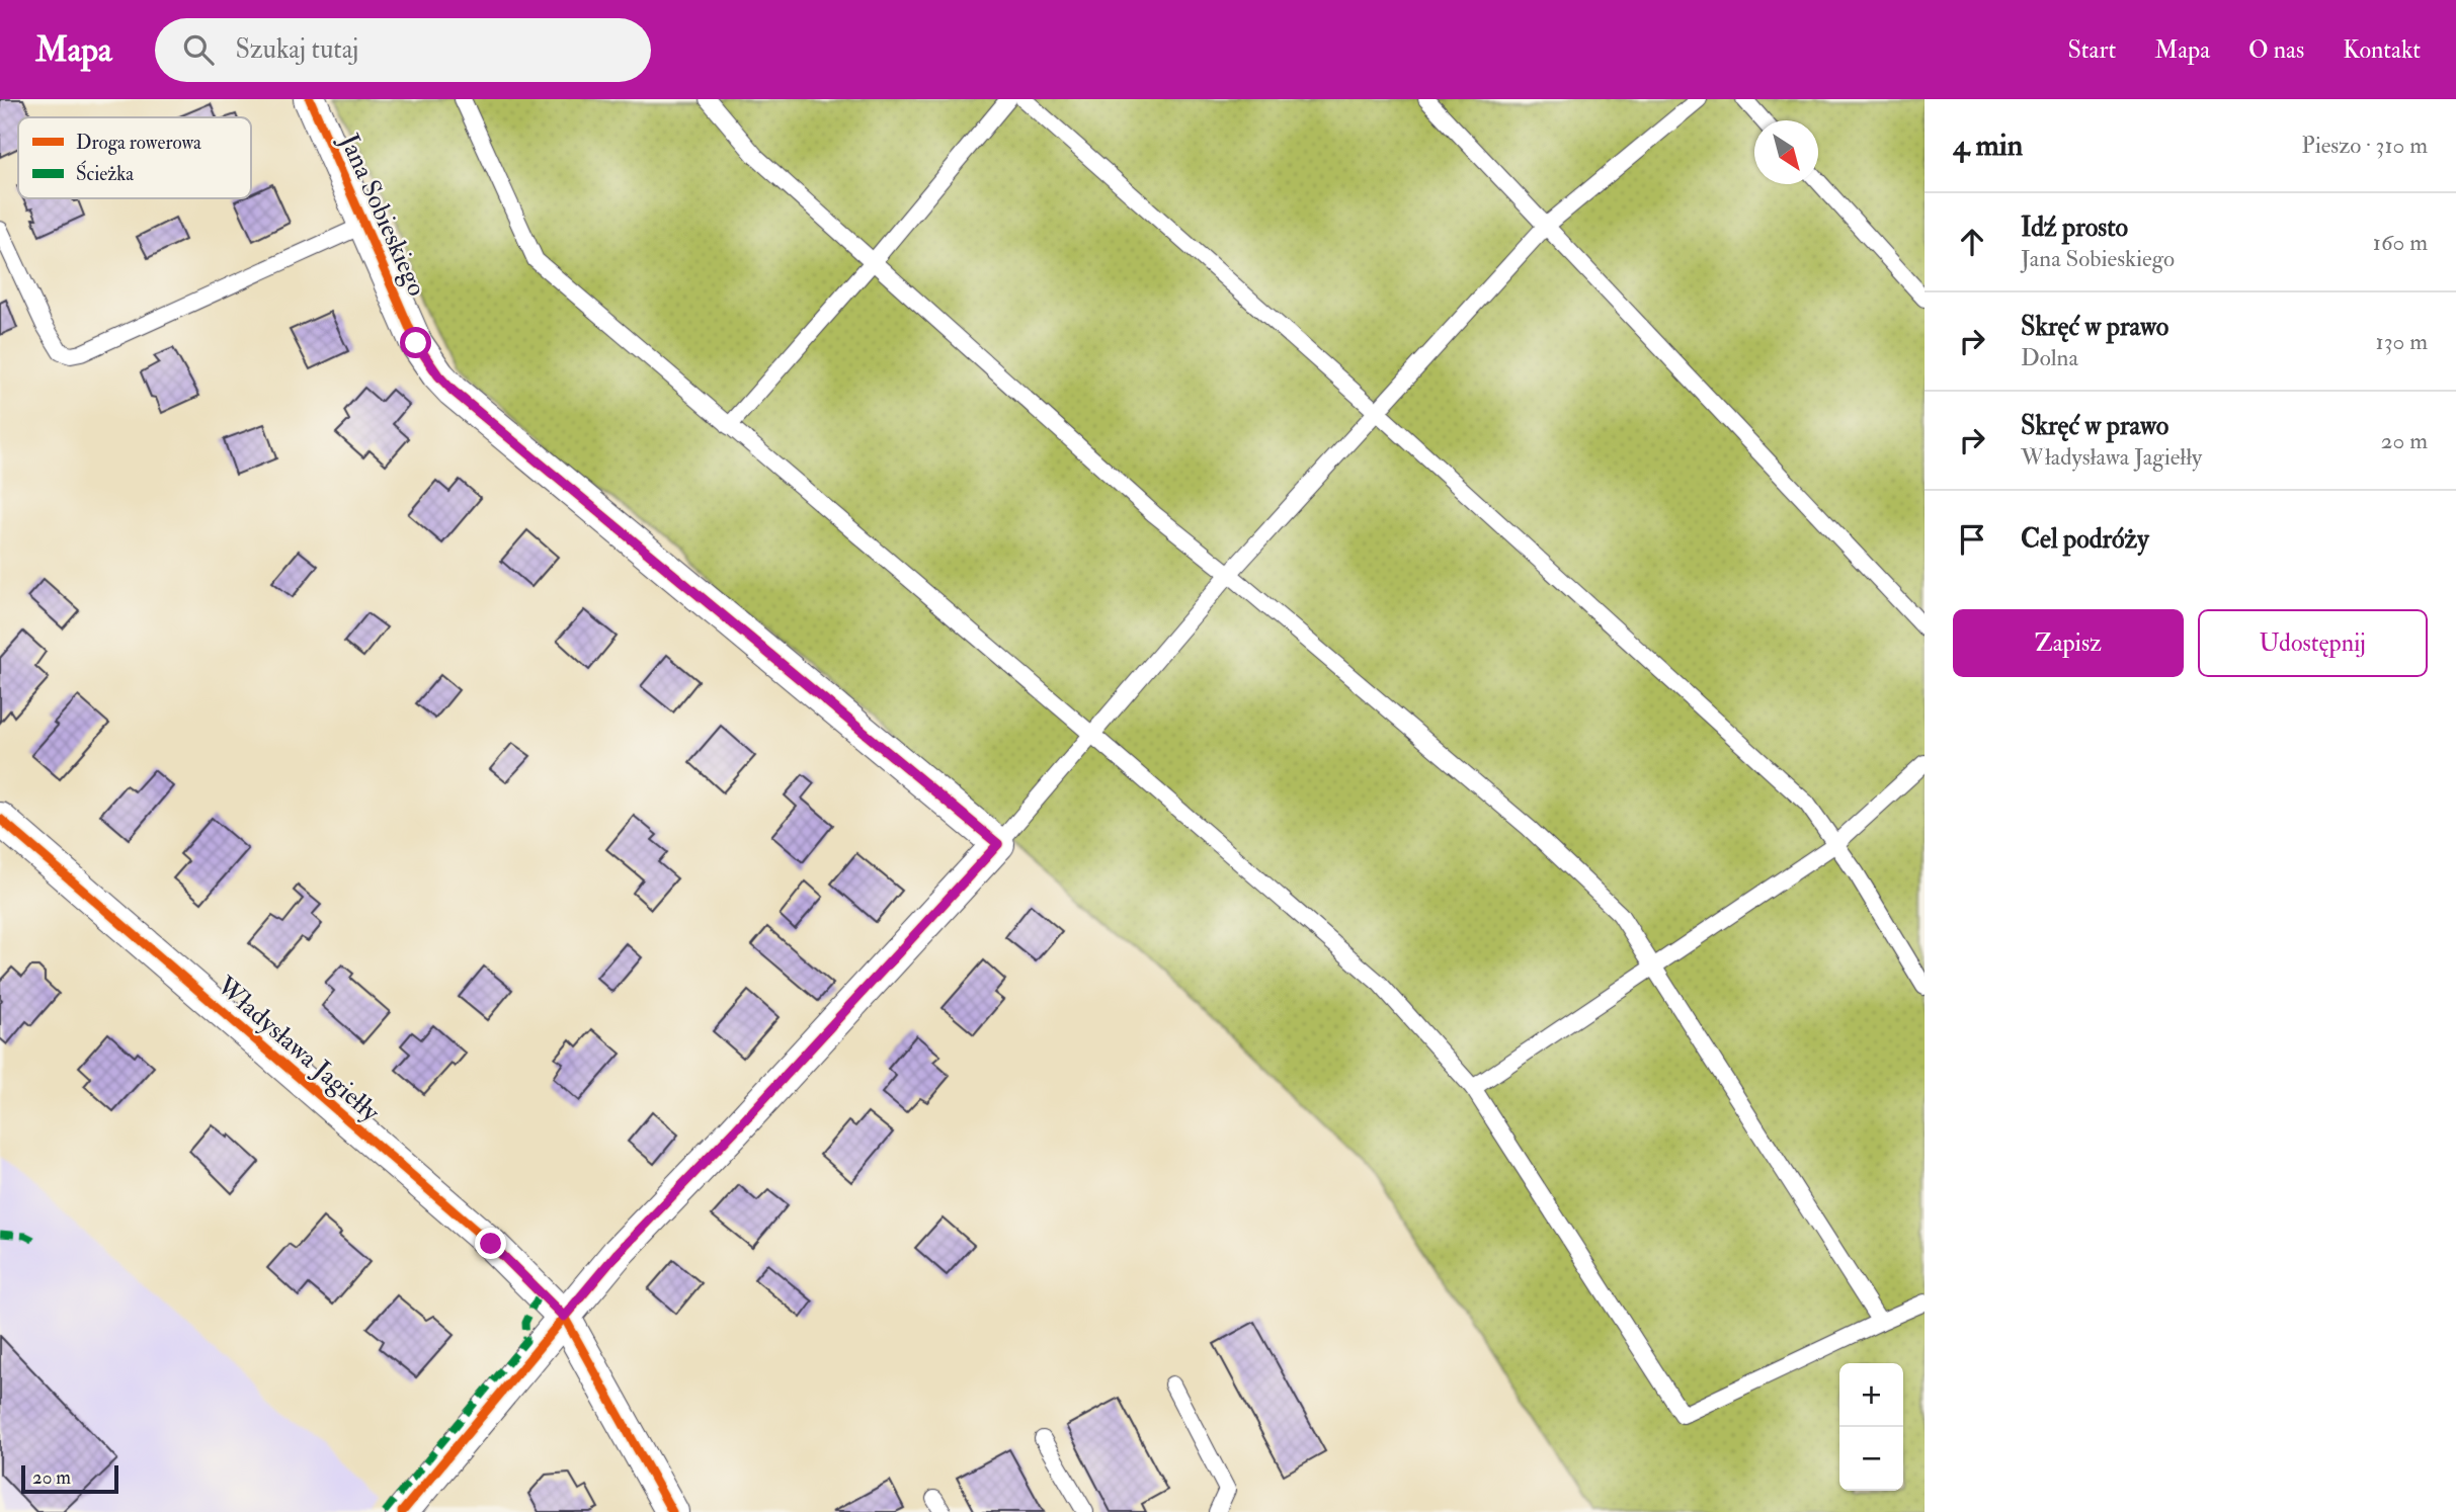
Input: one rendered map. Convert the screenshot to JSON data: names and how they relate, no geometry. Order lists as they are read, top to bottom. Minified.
{"streets":{"street":["Jana Sobieskiego","Władysława Jagiełły"]},"legend":["Droga rowerowa","Ścieżka"],"scale_bar":"20 m","north":"bottom right","page":{"header":"Mapa","search":"Szukaj tutaj","nav":["Start","Mapa","O nas","Kontakt"],"heading":["4 min","Pieszo · 310 m"],"list":[["Idź prosto","Jana Sobieskiego","160 m"],["Skręć w prawo","Dolna","130 m"],["Skręć w prawo","Władysława Jagiełły","20 m"],"Cel podróży"],"buttons":["Zapisz","Udostępnij"],"map_buttons":["+","−"],"scale":"20 m"}}
